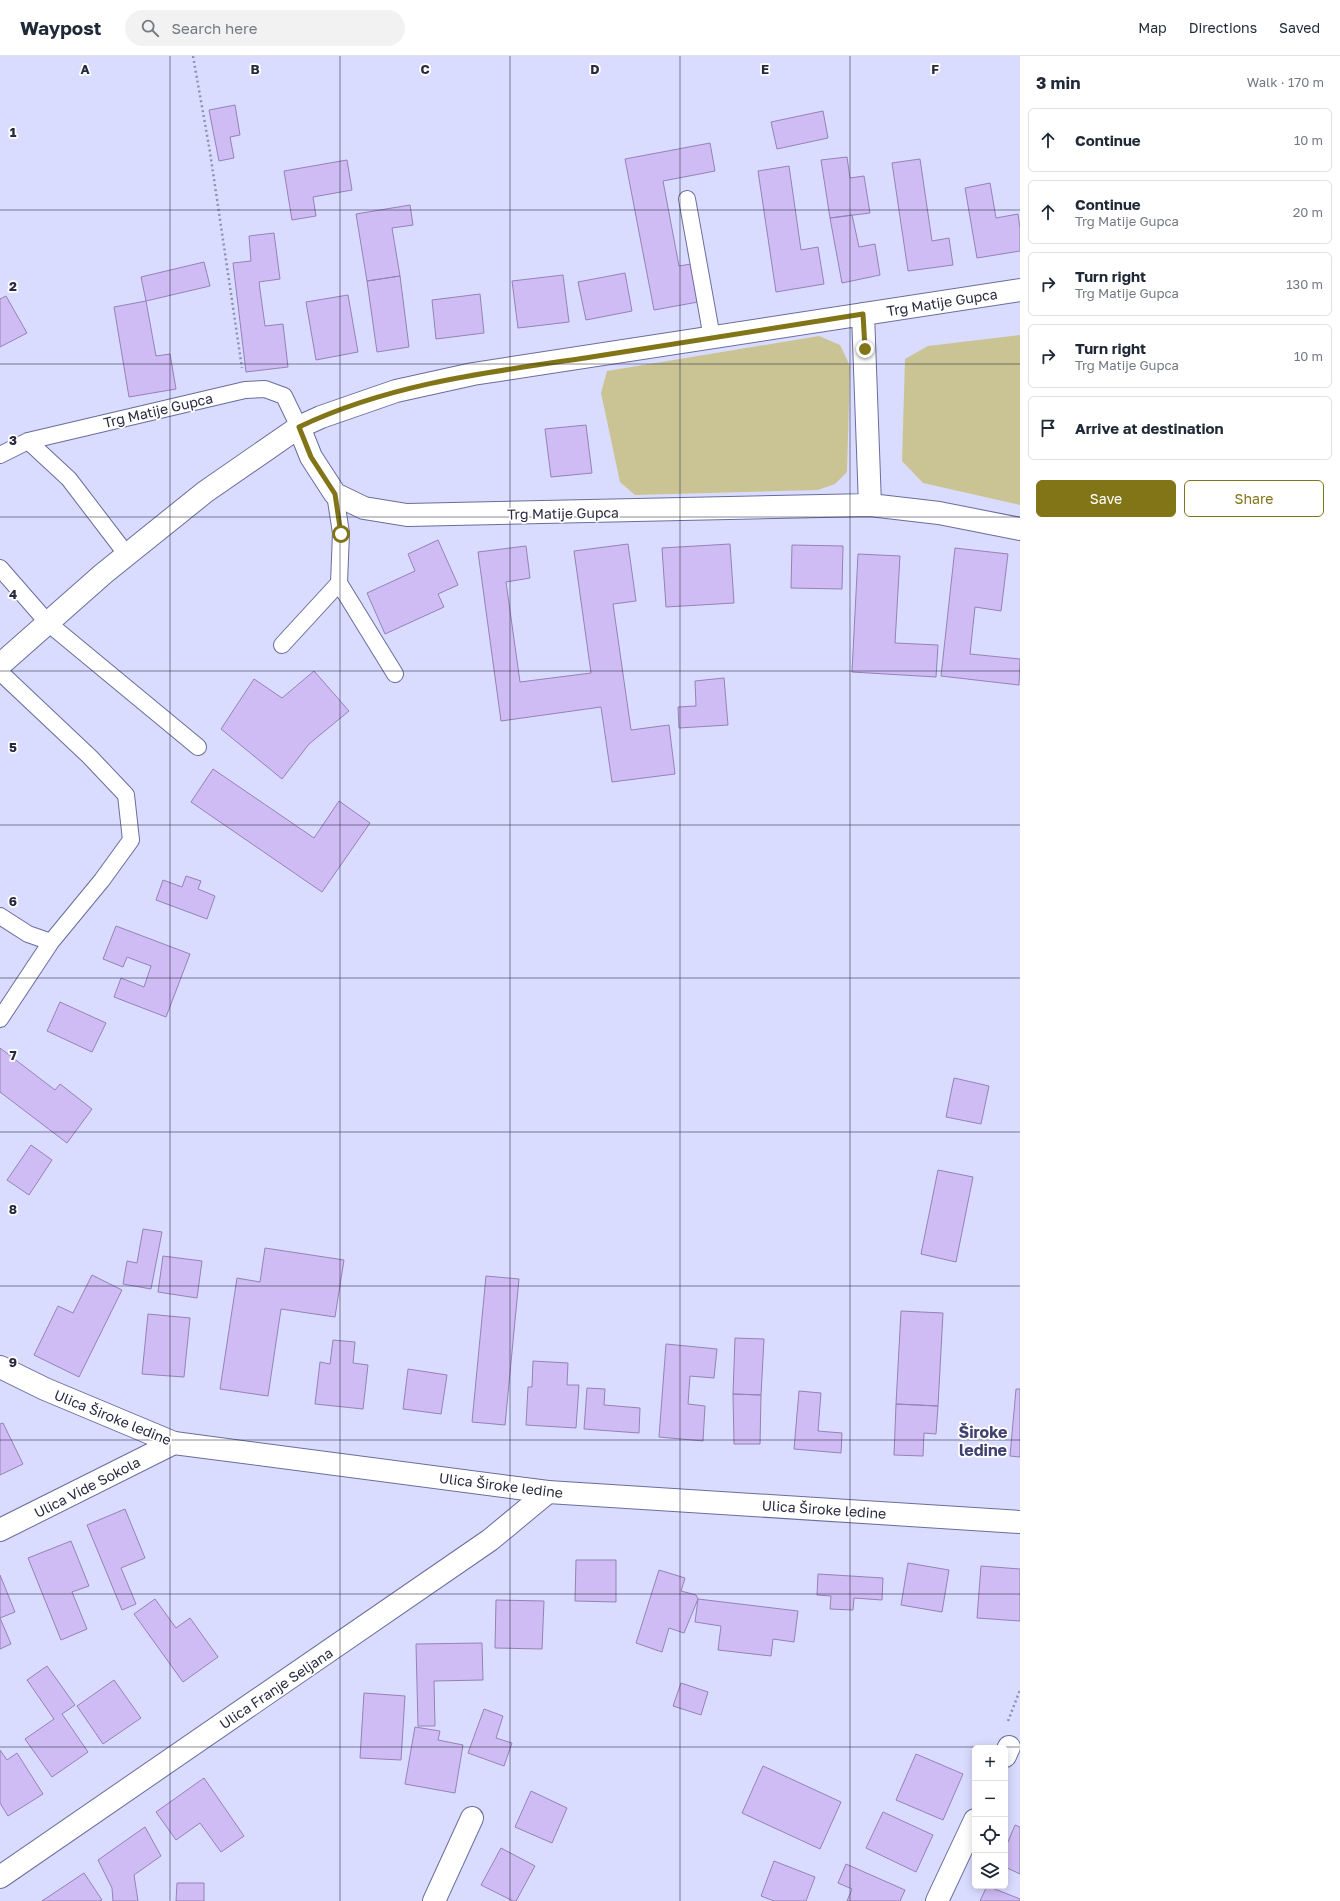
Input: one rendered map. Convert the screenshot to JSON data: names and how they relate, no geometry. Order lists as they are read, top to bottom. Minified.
{"streets":{"street":["Trg Matije Gupca","Ulica Široke ledine","Ulica Vide Sokola","Ulica Franje Seljana"]},"crossings":[["Ulica Široke ledine","Ulica Vide Sokola"],["Ulica Široke ledine","Ulica Franje Seljana"]],"districts":["Široke ledine"],"page":{"header":"Waypost","search":"Search here","nav":["Map","Directions","Saved"],"heading":["3 min","Walk · 170 m"],"list":[["Continue","10 m"],["Continue","Trg Matije Gupca","20 m"],["Turn right","Trg Matije Gupca","130 m"],["Turn right","Trg Matije Gupca","10 m"],"Arrive at destination"],"buttons":["Save","Share"],"map_buttons":["+","−"]},"grid":{"columns":["A","B","C","D","E","F"],"rows":["1","2","3","4","5","6","7","8","9"]}}
